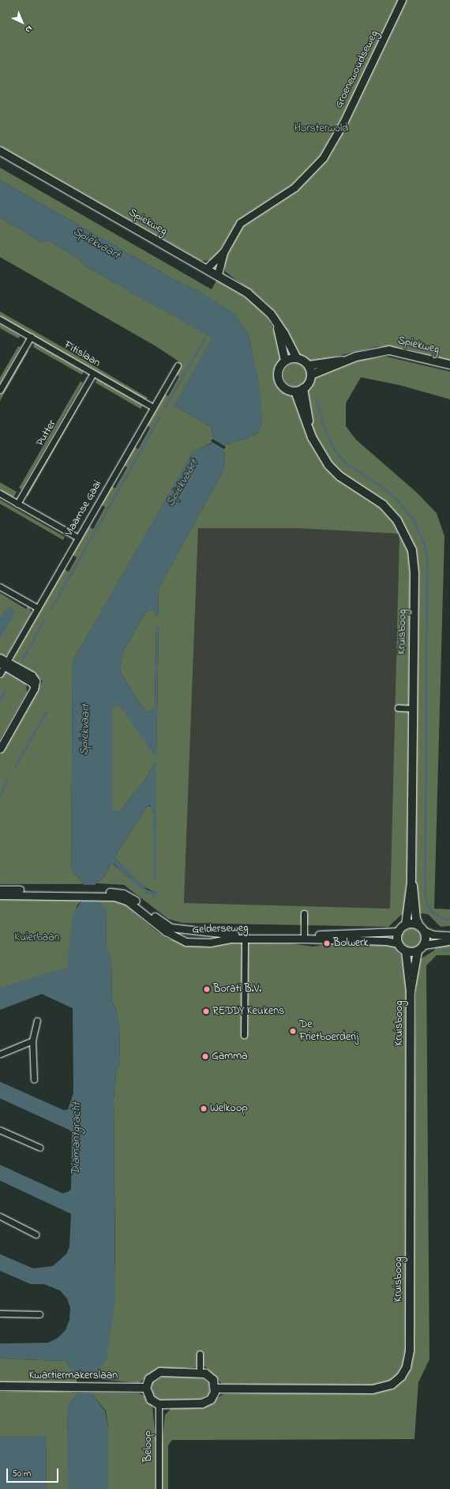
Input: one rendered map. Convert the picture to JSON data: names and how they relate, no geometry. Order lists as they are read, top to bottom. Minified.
{"streets":{"main road":["Spiekweg","Kruisboog","Kwartiermakerslaan"],"street":["Groenewoudseweg","Fitislaan","Putter","Vlaamse Gaai","Gelderseweg","Beloop"]},"crossings":[["Groenewoudseweg","Spiekweg"],["Spiekweg","Kruisboog"],["Fitislaan","Putter"],["Fitislaan","Vlaamse Gaai"],["Kruisboog","Gelderseweg"]],"water":["Spiekvaart","Diamantgracht"],"parks":["Horsterwold","Kuierbaan"],"places":["Bolwerk","Borati B.V.","REDDY Keukens","De Frietboerderij","Gamma","Welkoop"],"scale_bar":"50 m","north":"bottom right"}
